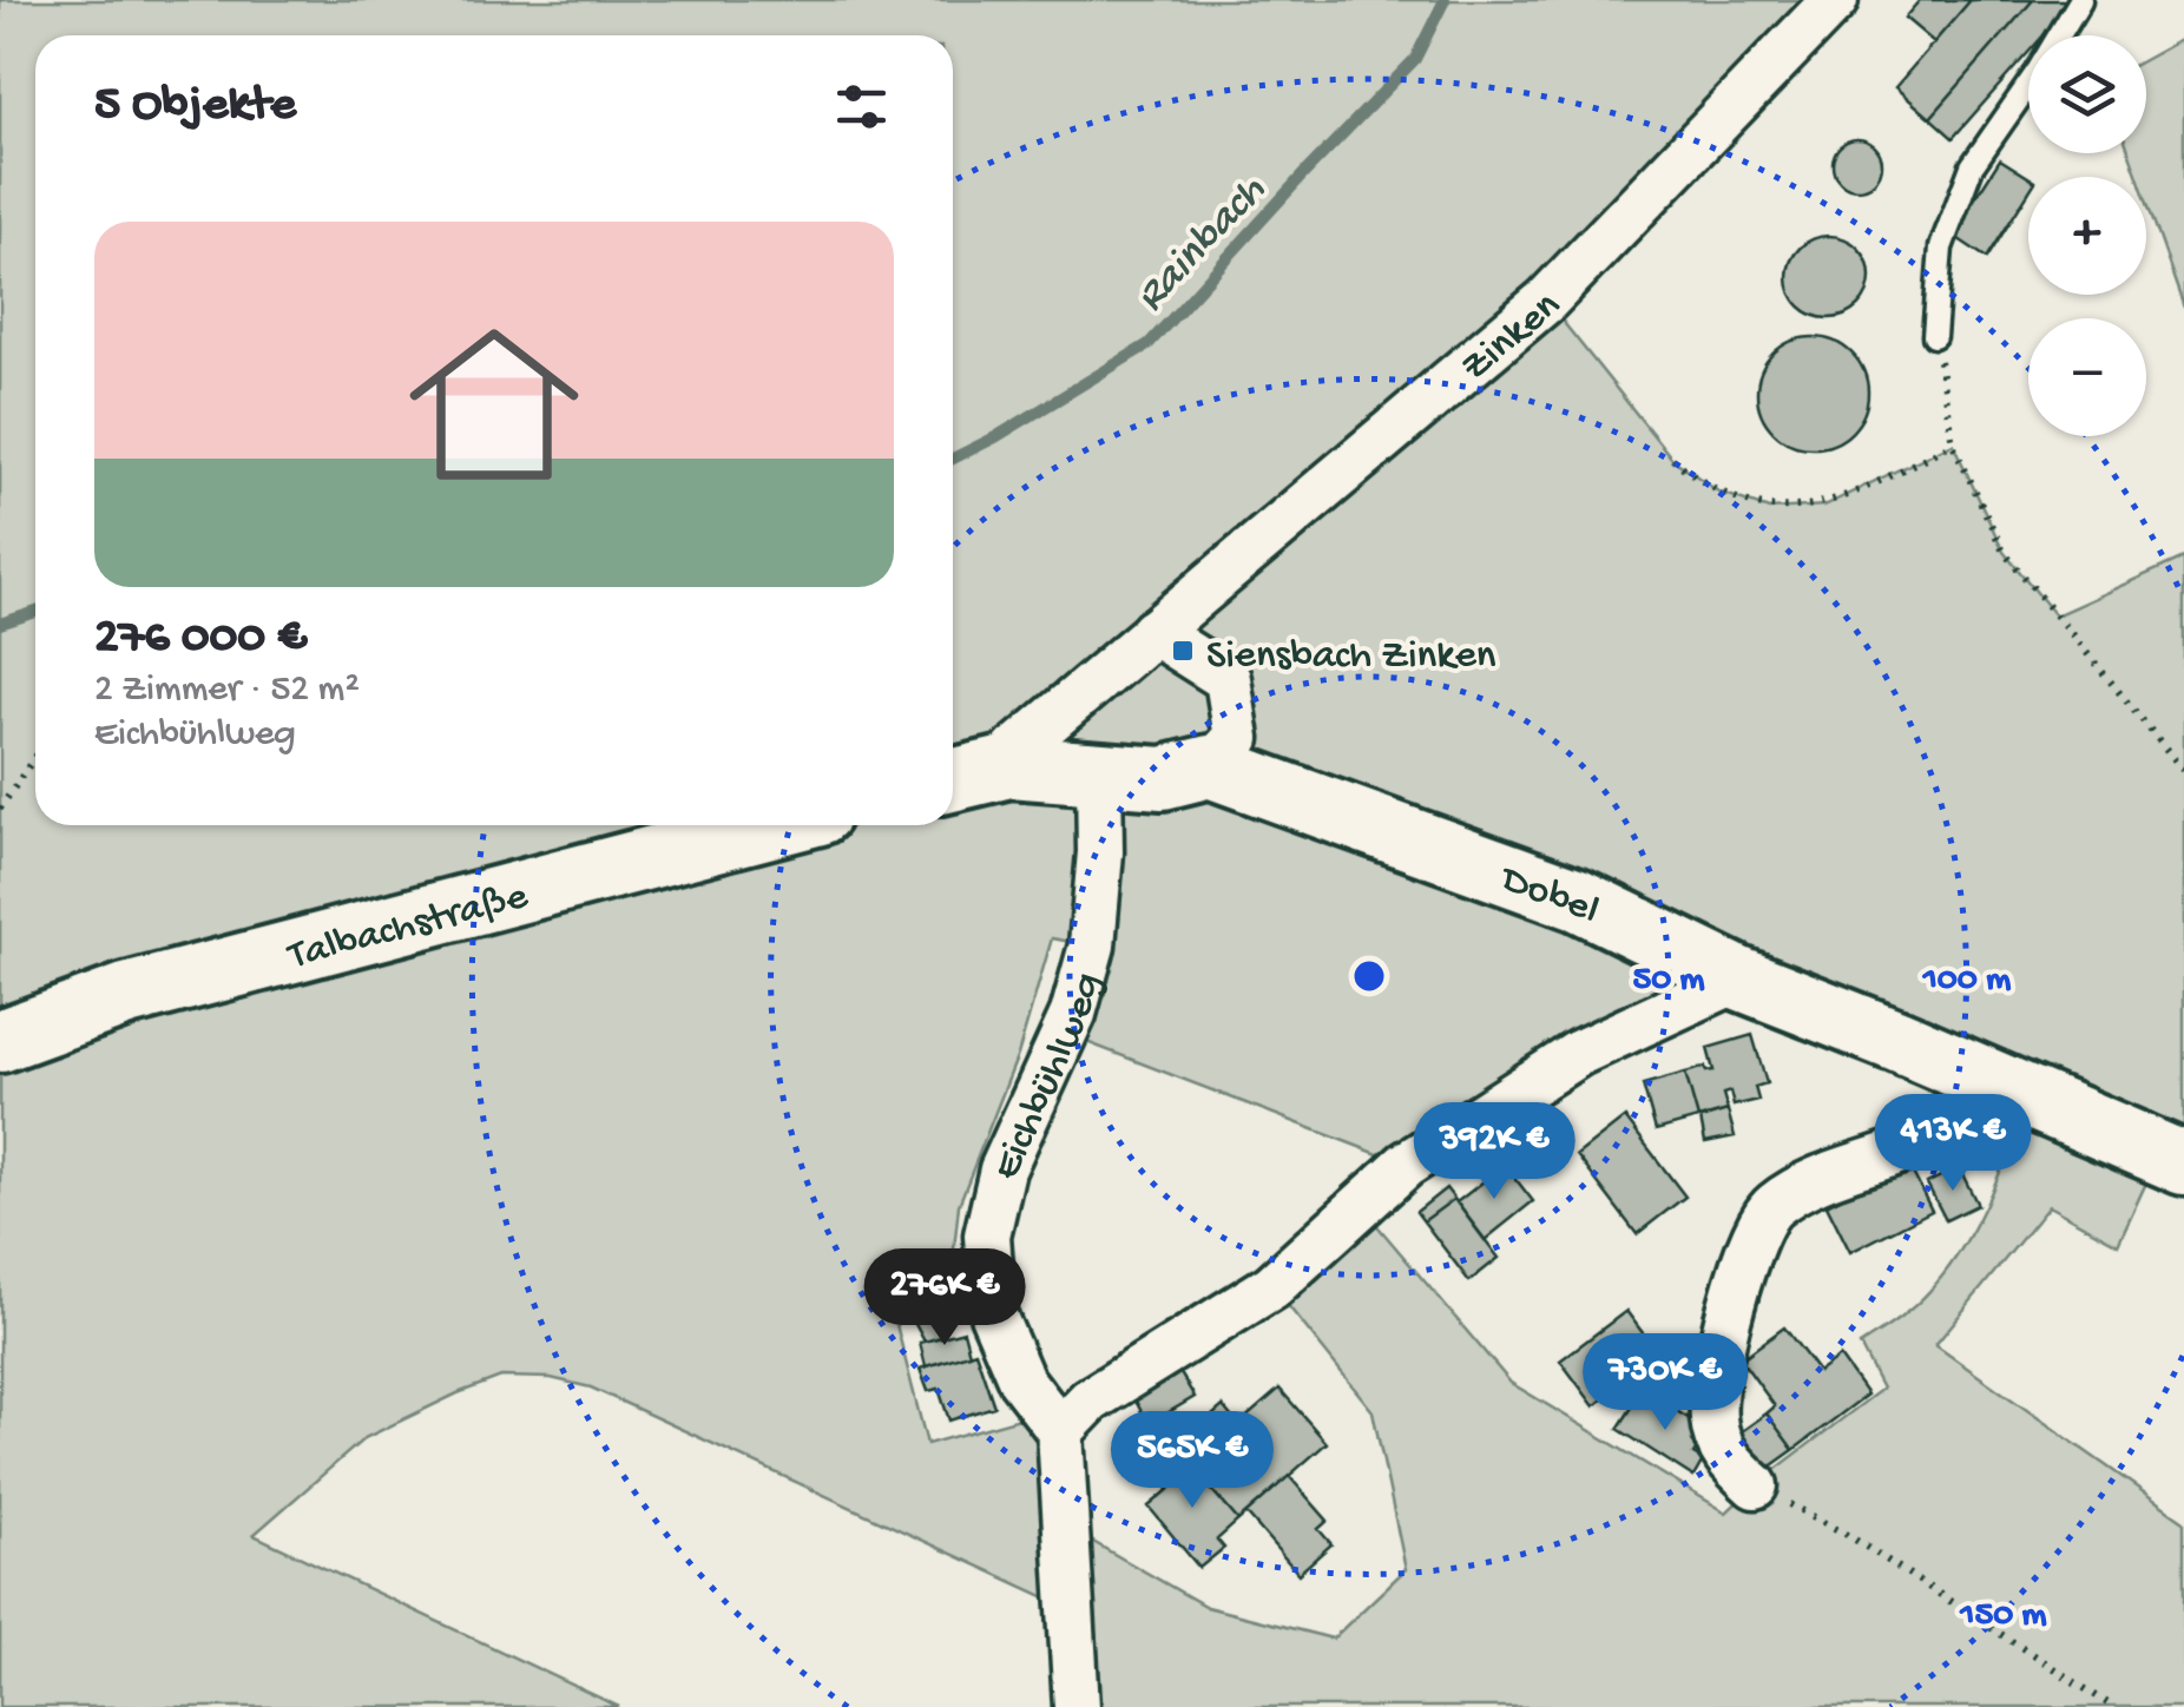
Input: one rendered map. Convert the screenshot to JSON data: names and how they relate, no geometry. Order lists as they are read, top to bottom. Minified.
{"streets":{"street":["Zinken","Dobel","Talbachstraße","Eichbühlweg"]},"water":["Rainbach"],"places":{"transit":["Siensbach Zinken"]},"page":{"map_buttons":["+","−"],"heading":"5 Objekte","list":[{"name":"276 000 €","note":"2 Zimmer · 52 m² · Eichbühlweg"}],"price":["413K €","392K €","276K €","730K €","565K €"]},"rings":["50 m","100 m","150 m"]}
